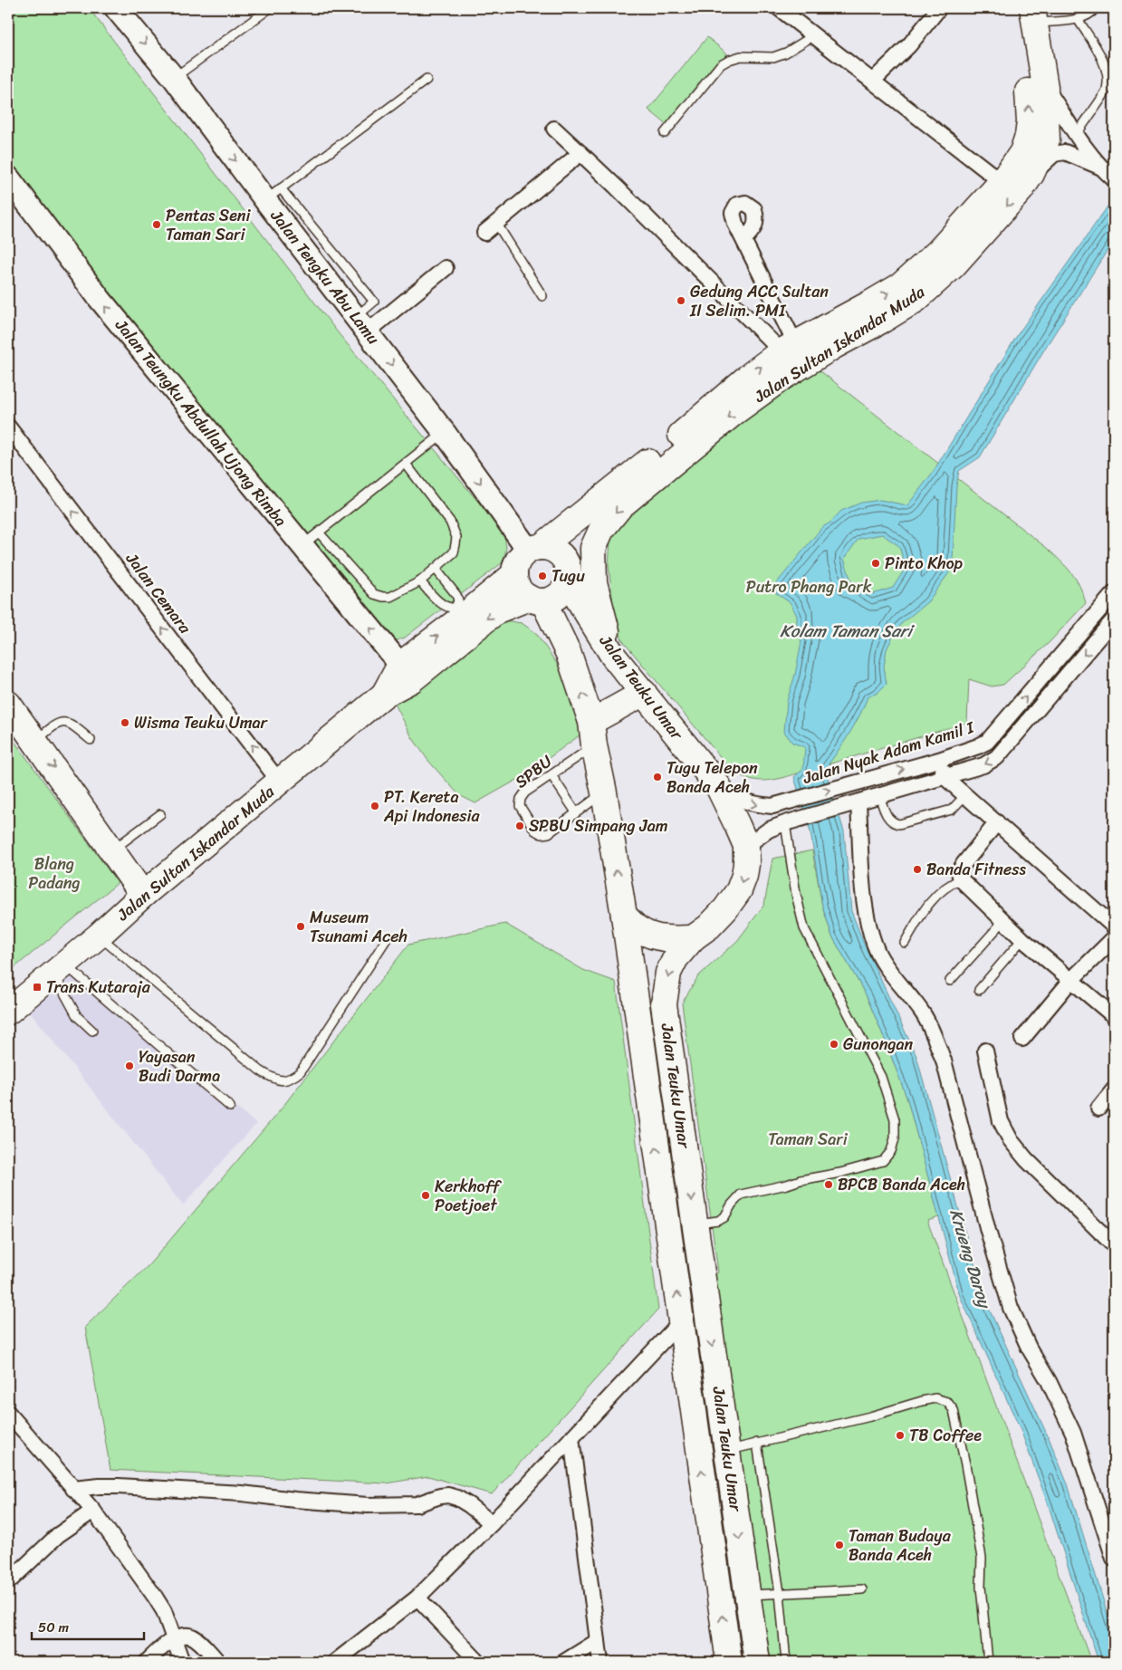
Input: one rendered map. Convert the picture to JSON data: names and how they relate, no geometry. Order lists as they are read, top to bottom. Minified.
{"streets":{"highway":["Jalan Sultan Iskandar Muda","Jalan Teuku Umar"],"street":["Jalan Tengku Abu Lamu","Jalan Teungku Abdullah Ujong Rimba","Jalan Cemara","Jalan Nyak Adam Kamil I"],"lane":["SPBU"]},"crossings":[["Jalan Tengku Abu Lamu","Jalan Sultan Iskandar Muda"],["Jalan Tengku Abu Lamu","Jalan Teuku Umar"],["Jalan Sultan Iskandar Muda","Jalan Teungku Abdullah Ujong Rimba"],["Jalan Sultan Iskandar Muda","Jalan Cemara"],["Jalan Sultan Iskandar Muda","Jalan Teuku Umar"],["Jalan Teuku Umar","Jalan Nyak Adam Kamil I"],["Jalan Teuku Umar","SPBU"]],"one_way":["Jalan Tengku Abu Lamu","Jalan Teungku Abdullah Ujong Rimba","Jalan Cemara"],"water":["Kolam Taman Sari","Krueng Daroy"],"parks":["Putro Phang Park","Blang Padang","Taman Sari"],"places":{"other":["Pentas Seni Taman Sari","Gedung ACC Sultan II Selim. PMI","Pinto Khop","Tugu","Wisma Teuku Umar","Tugu Telepon Banda Aceh","PT. Kereta Api Indonesia","SPBU Simpang Jam","Banda Fitness","Museum Tsunami Aceh","Gunongan","Yayasan Budi Darma","BPCB Banda Aceh","Kerkhoff Poetjoet","TB Coffee","Taman Budaya Banda Aceh"],"transit":["Trans Kutaraja"]},"scale_bar":"50 m"}
